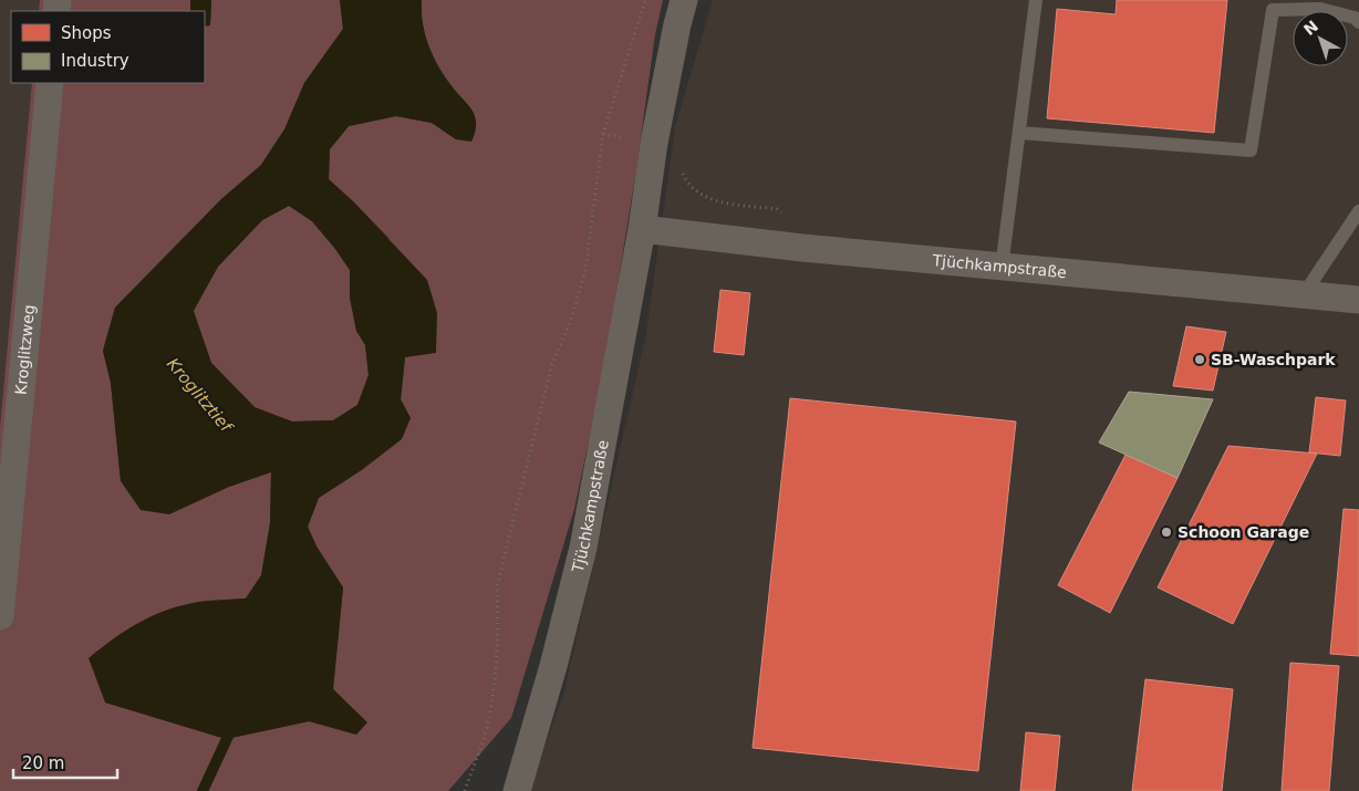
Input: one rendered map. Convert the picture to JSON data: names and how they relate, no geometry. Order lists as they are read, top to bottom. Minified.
{"streets":{"street":["Tjüchkampstraße","Kroglitzweg"]},"water":["Kroglitztief"],"places":["SB-Waschpark","Schoon Garage"],"legend":["Shops","Industry"],"scale_bar":"20 m","north":"top left"}
